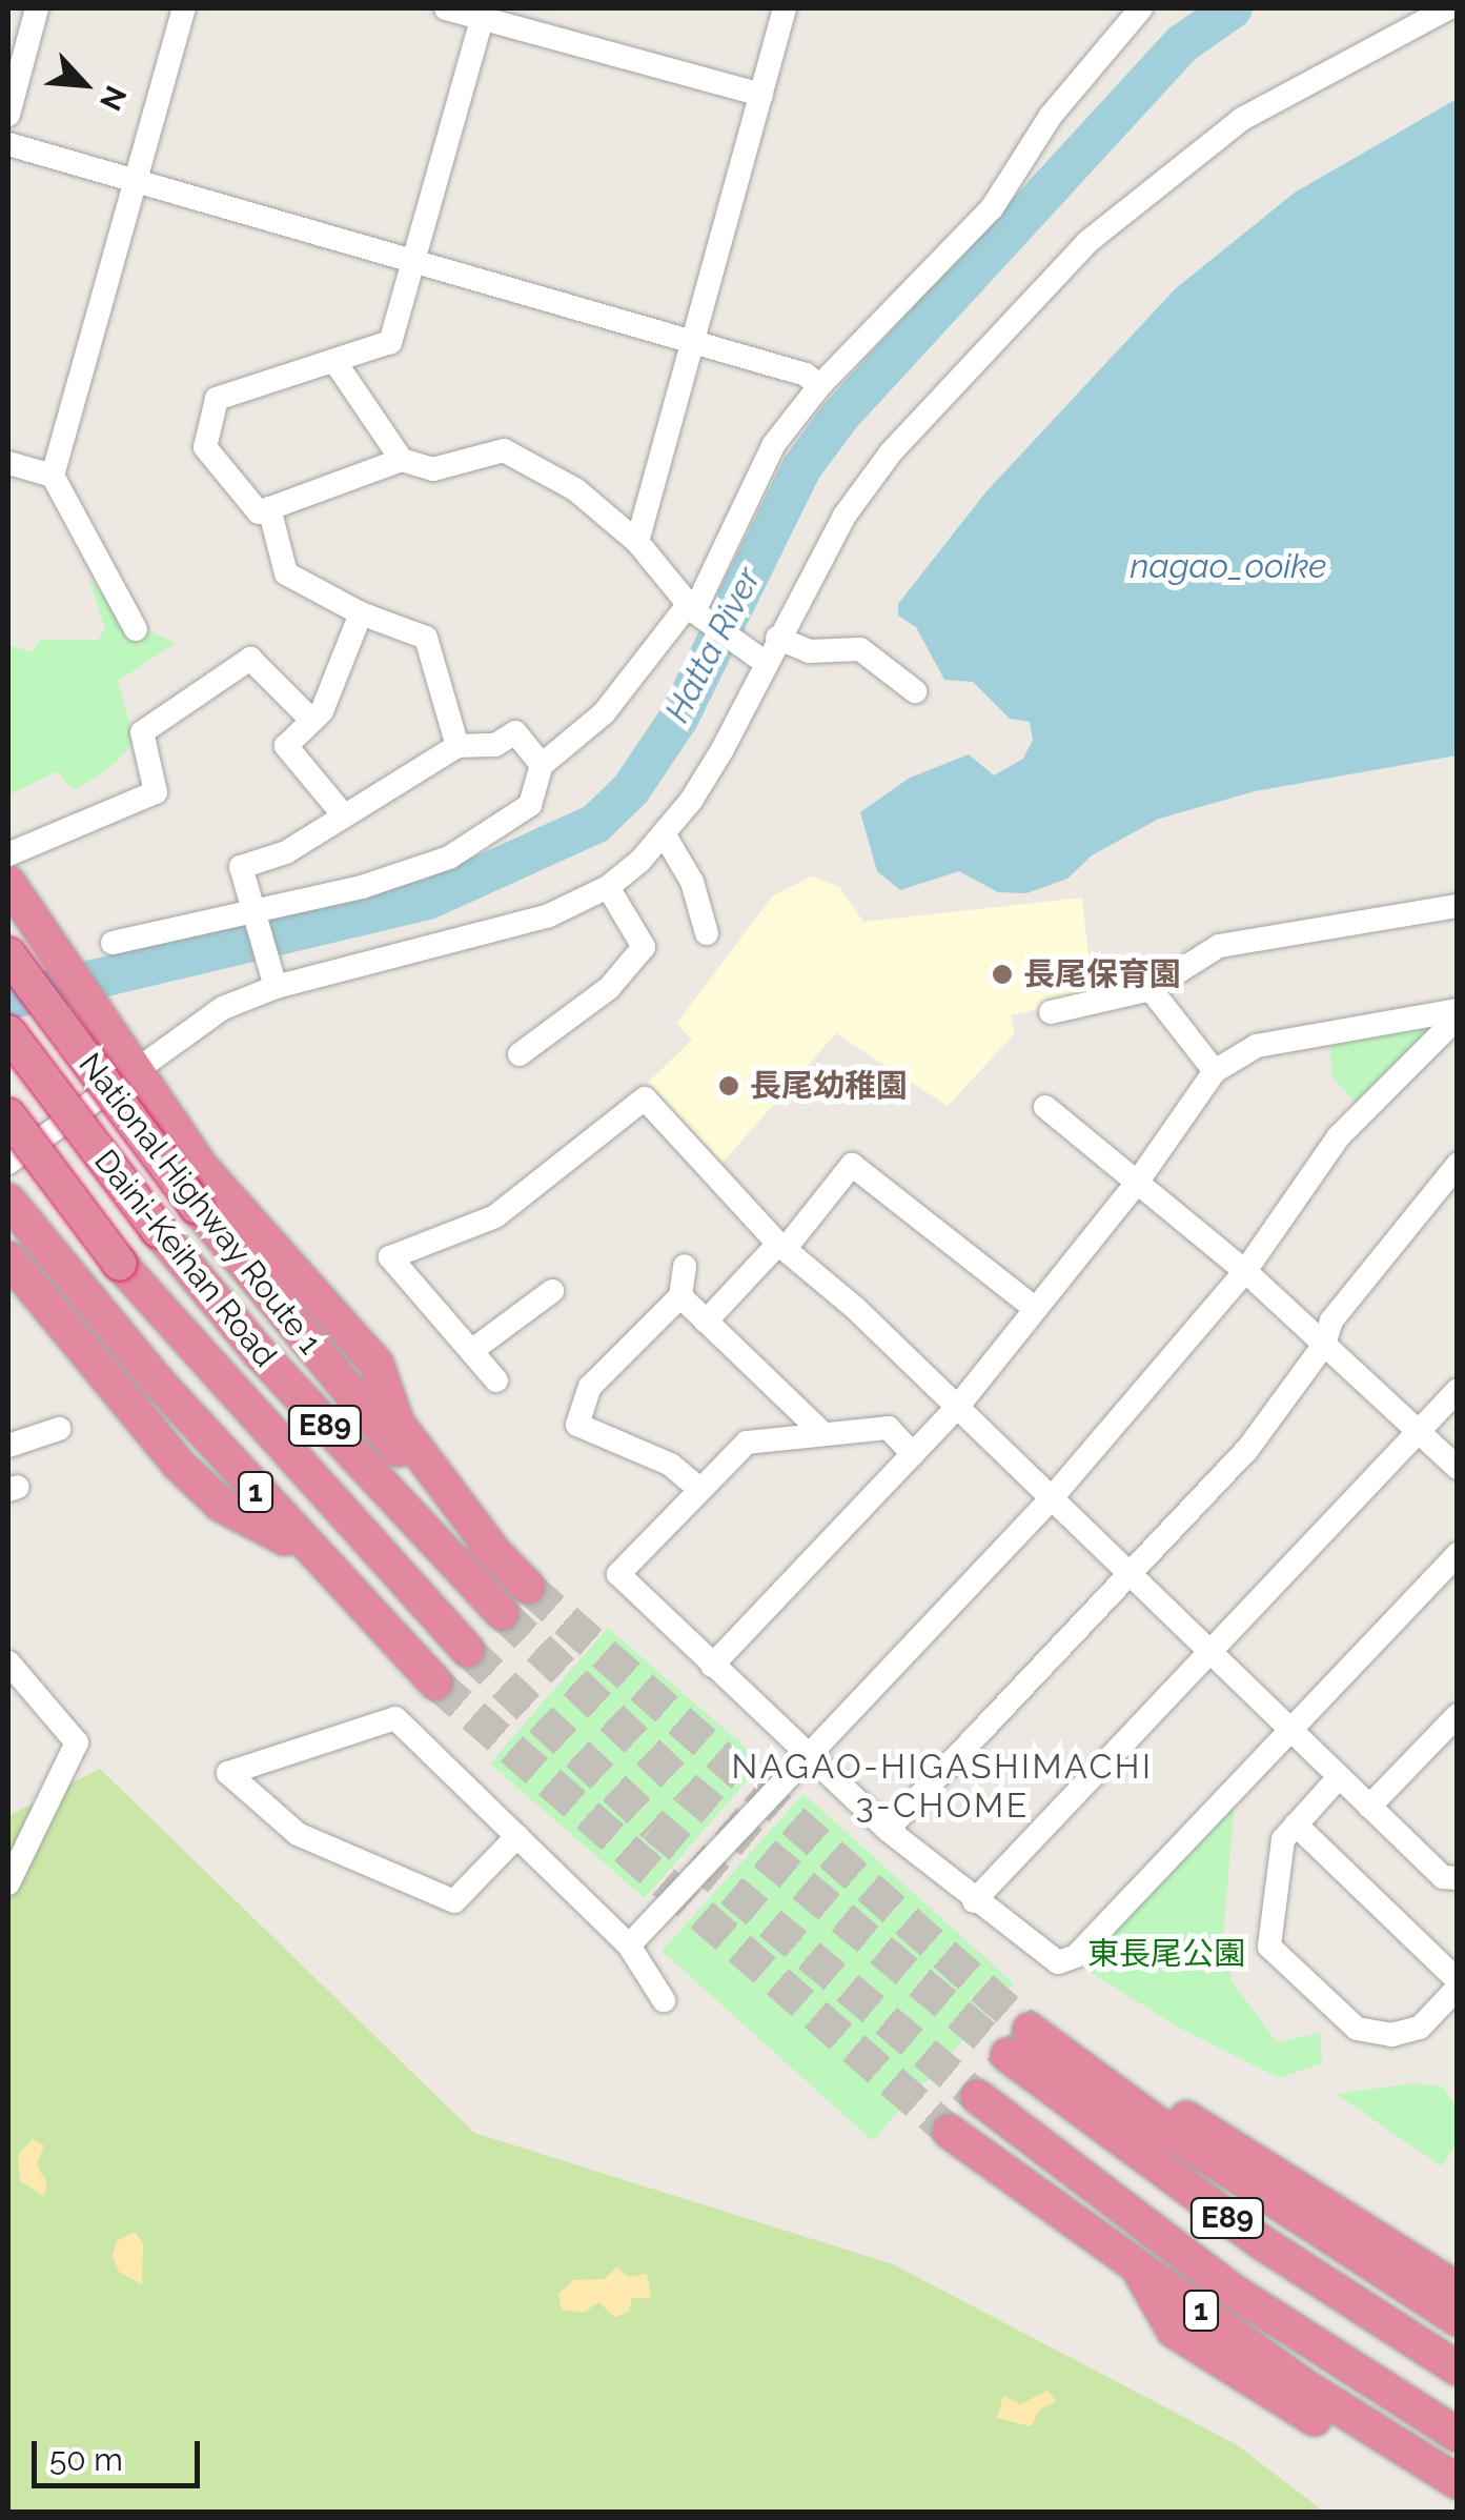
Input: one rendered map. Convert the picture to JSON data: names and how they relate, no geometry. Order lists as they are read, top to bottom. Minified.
{"streets":{"highway":["National Highway Route 1","Daini-Keihan Road","E89","1"]},"districts":["NAGAO-HIGASHIMACHI 3-CHOME"],"water":["nagao_ooike","Hatta River"],"parks":["東長尾公園"],"places":["長尾保育園","長尾幼稚園"],"scale_bar":"50 m","north":"bottom right"}
